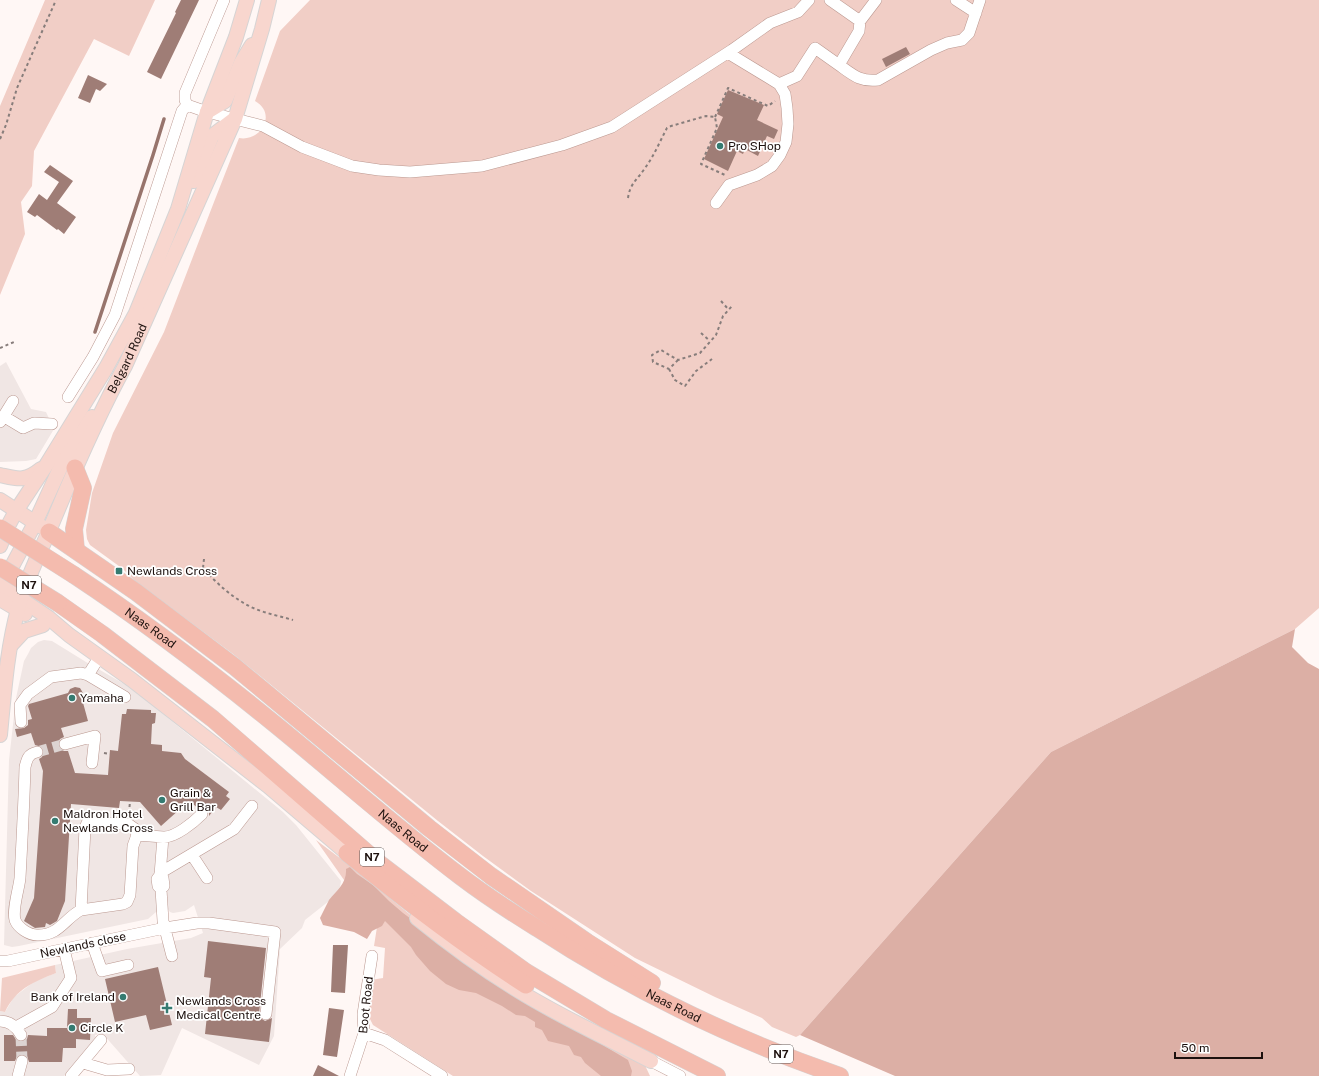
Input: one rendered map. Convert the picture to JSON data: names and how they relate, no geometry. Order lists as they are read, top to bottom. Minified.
{"streets":{"highway":["N7","Naas Road"],"main road":["Belgard Road"],"street":["Newlands close","Boot Road"]},"places":{"other":["Pro SHop","Yamaha","Grain & Grill Bar","Maldron Hotel Newlands Cross","Bank of Ireland","Circle K"],"transit":["Newlands Cross"],"health":["Newlands Cross Medical Centre"]},"scale_bar":"50 m"}
